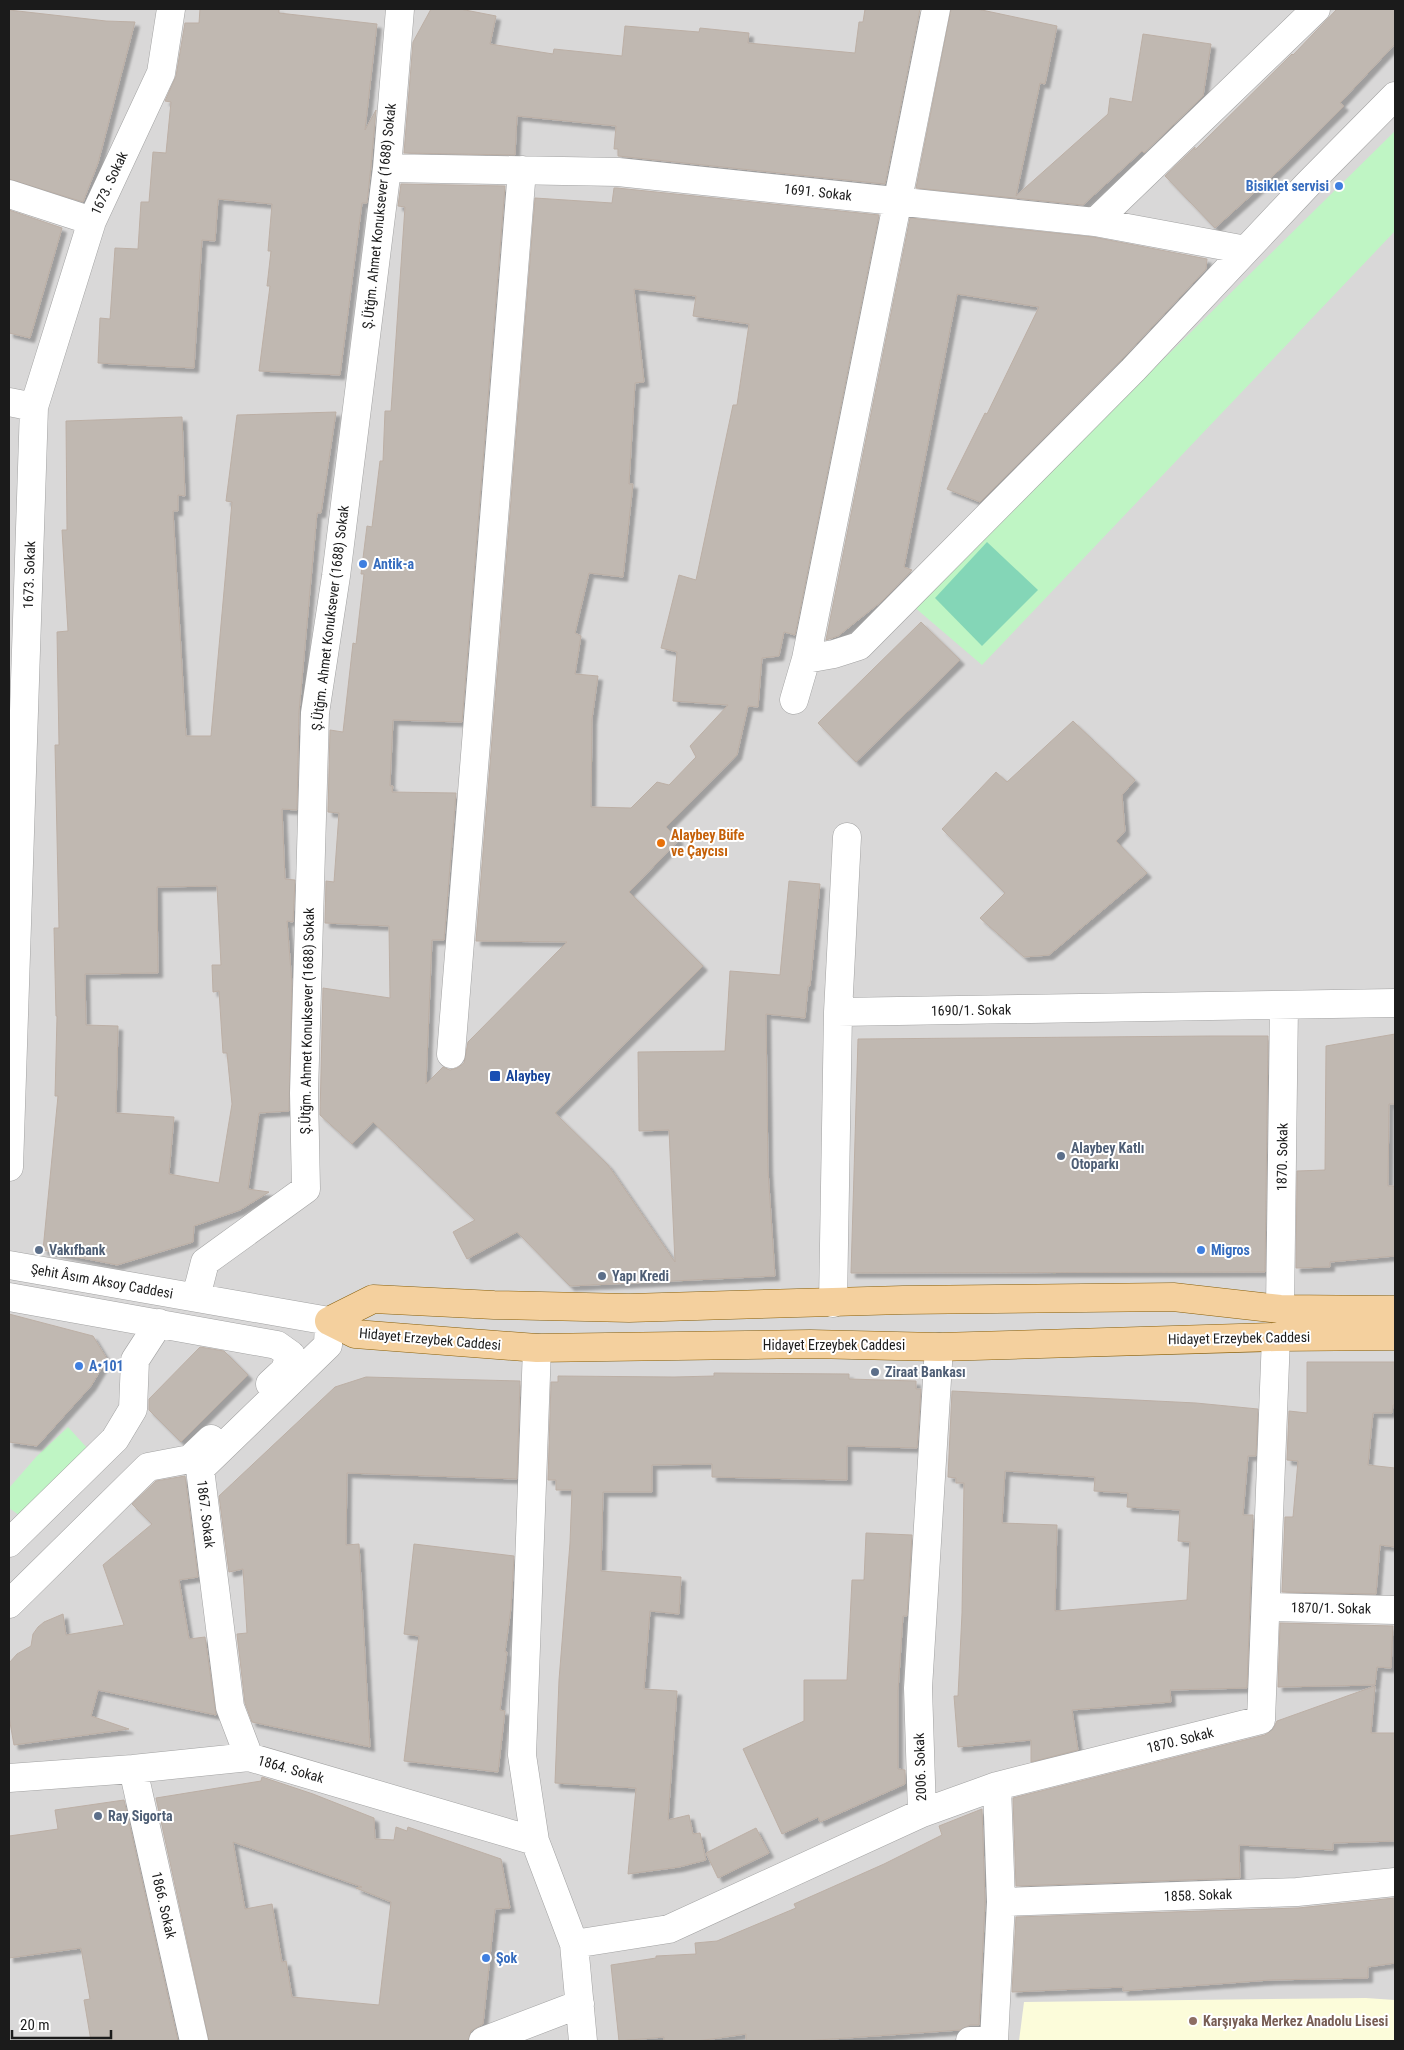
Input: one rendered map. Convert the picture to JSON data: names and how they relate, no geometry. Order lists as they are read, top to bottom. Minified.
{"streets":{"main road":["Hidayet Erzeybek Caddesi"],"street":["1673. Sokak","1691. Sokak","Ş.Ütğm. Ahmet Konuksever (1688) Sokak","1690/1. Sokak","1870. Sokak","Şehit Âsım Aksoy Caddesi","1867. Sokak","1870/1. Sokak","2006. Sokak","1864. Sokak","1858. Sokak","1866. Sokak"]},"crossings":[["1691. Sokak","Ş.Ütğm. Ahmet Konuksever (1688) Sokak"],["Ş.Ütğm. Ahmet Konuksever (1688) Sokak","Şehit Âsım Aksoy Caddesi"],["1690/1. Sokak","1870. Sokak"],["1870. Sokak","Hidayet Erzeybek Caddesi"],["1870. Sokak","1870/1. Sokak"],["Şehit Âsım Aksoy Caddesi","Hidayet Erzeybek Caddesi"],["Şehit Âsım Aksoy Caddesi","1867. Sokak"],["Hidayet Erzeybek Caddesi","1867. Sokak"],["Hidayet Erzeybek Caddesi","2006. Sokak"],["1867. Sokak","1864. Sokak"],["1864. Sokak","1866. Sokak"]],"places":{"other":["Bisiklet servisi","Antik-a","Alaybey Büfe ve Çaycısı","Alaybey Katlı Otoparkı","Vakıfbank","Migros","Yapı Kredi","A•101","Ziraat Bankası","Ray Sigorta","Şok","Karşıyaka Merkez Anadolu Lisesi"],"transit":["Alaybey"]},"scale_bar":"20 m"}
